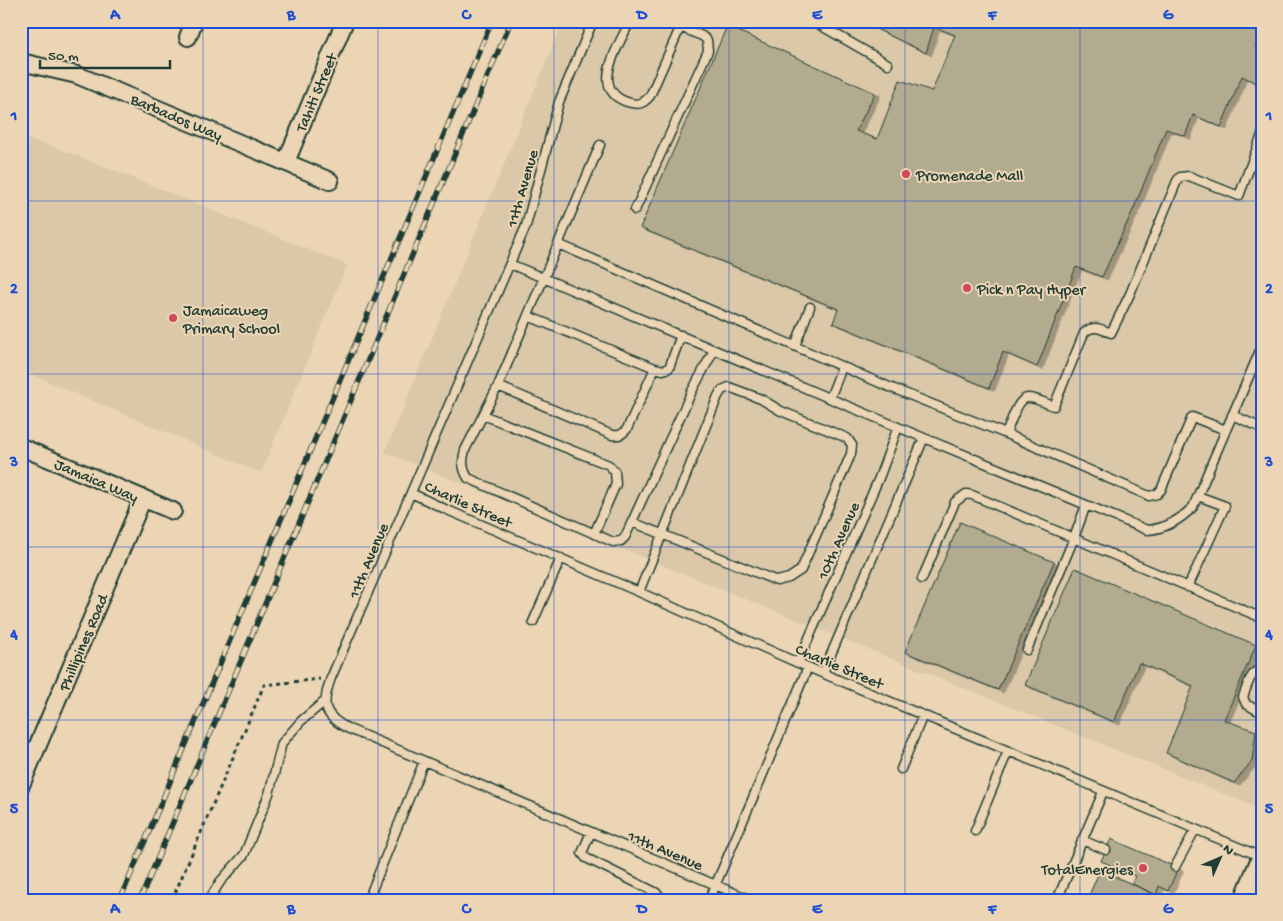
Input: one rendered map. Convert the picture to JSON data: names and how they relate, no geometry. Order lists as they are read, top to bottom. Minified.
{"streets":{"street":["Tahiti Street","Barbados Way","Jamaica Way","Phillipines Road"],"lane":["11th Avenue","Charlie Street","10th Avenue"]},"crossings":[["Tahiti Street","Barbados Way"],["11th Avenue","Charlie Street"],["Jamaica Way","Phillipines Road"],["Charlie Street","10th Avenue"]],"places":["Promenade Mall","Pick n Pay Hyper","Jamaicaweg Primary School","TotalEnergies"],"scale_bar":"50 m","north":"top right","grid":{"columns":["A","B","C","D","E","F","G"],"rows":["1","2","3","4","5"]}}
